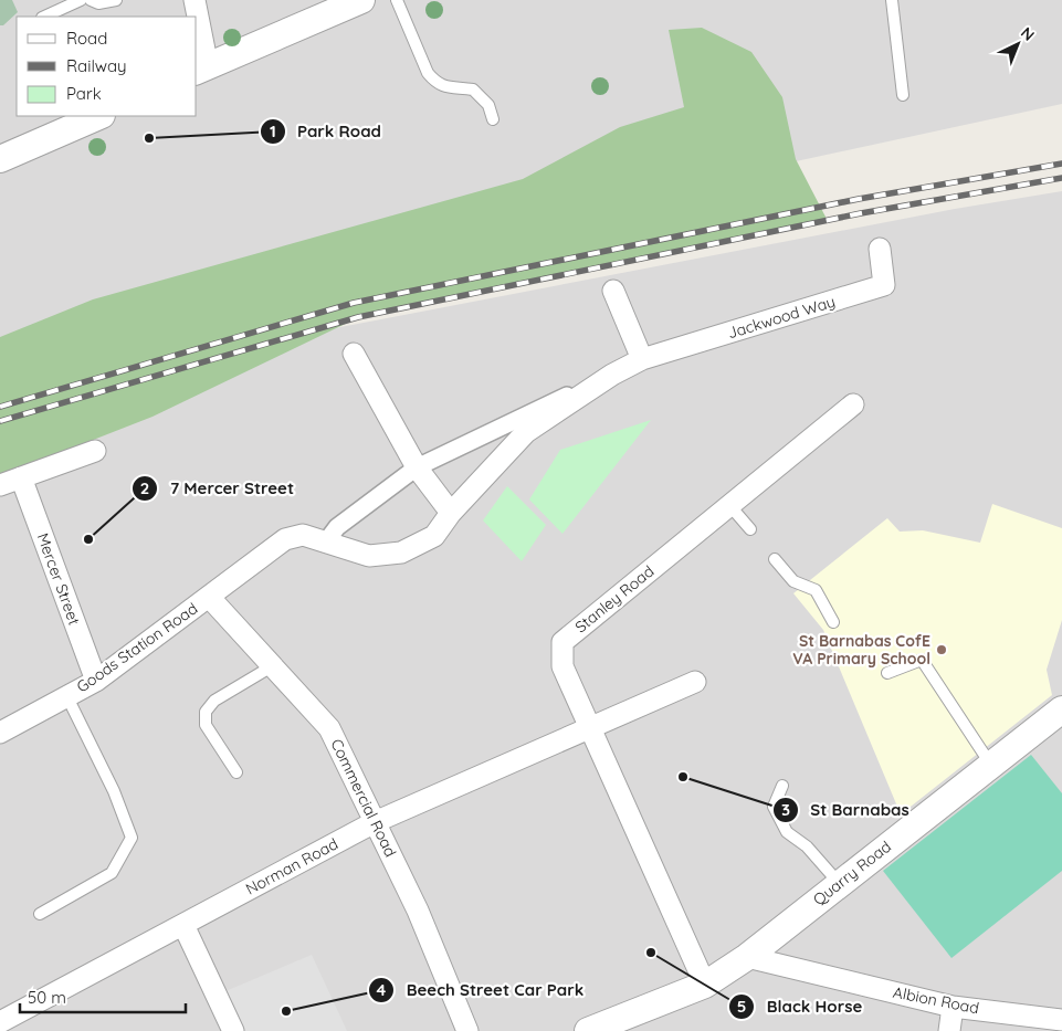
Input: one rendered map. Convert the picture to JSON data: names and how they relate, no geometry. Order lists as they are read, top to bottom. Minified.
{"streets":{"street":["Jackwood Way","Mercer Street","Stanley Road","Goods Station Road","Commercial Road","Norman Road","Quarry Road","Albion Road"]},"crossings":[["Jackwood Way","Goods Station Road"],["Mercer Street","Goods Station Road"],["Stanley Road","Norman Road"],["Stanley Road","Quarry Road"],["Goods Station Road","Commercial Road"],["Commercial Road","Norman Road"],["Quarry Road","Albion Road"]],"places":["Park Road","7 Mercer Street","St Barnabas CofE VA Primary School","St Barnabas","Black Horse","Beech Street Car Park"],"legend":["Road","Railway","Park"],"scale_bar":"50 m","north":"top right"}
